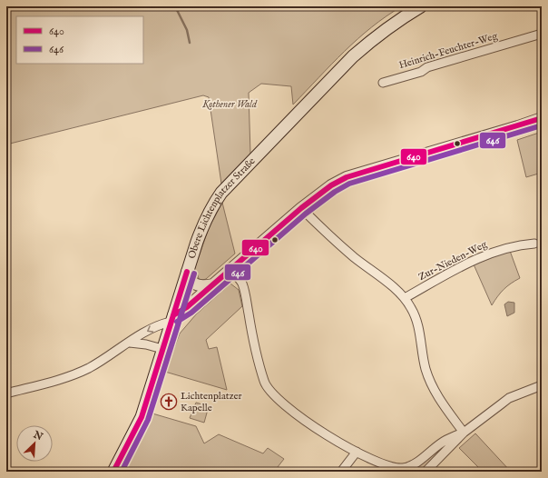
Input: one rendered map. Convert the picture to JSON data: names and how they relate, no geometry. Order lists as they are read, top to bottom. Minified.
{"streets":{"main road":["Obere Lichtenplatzer Straße"],"street":["Heinrich-Feuchter-Weg","Zur-Nieden-Weg"]},"parks":["Kothener Wald"],"places":{"church":["Lichtenplatzer Kapelle"]},"lines":["transit line 640","transit line 646"],"legend":["640","646"],"north":"top right"}
